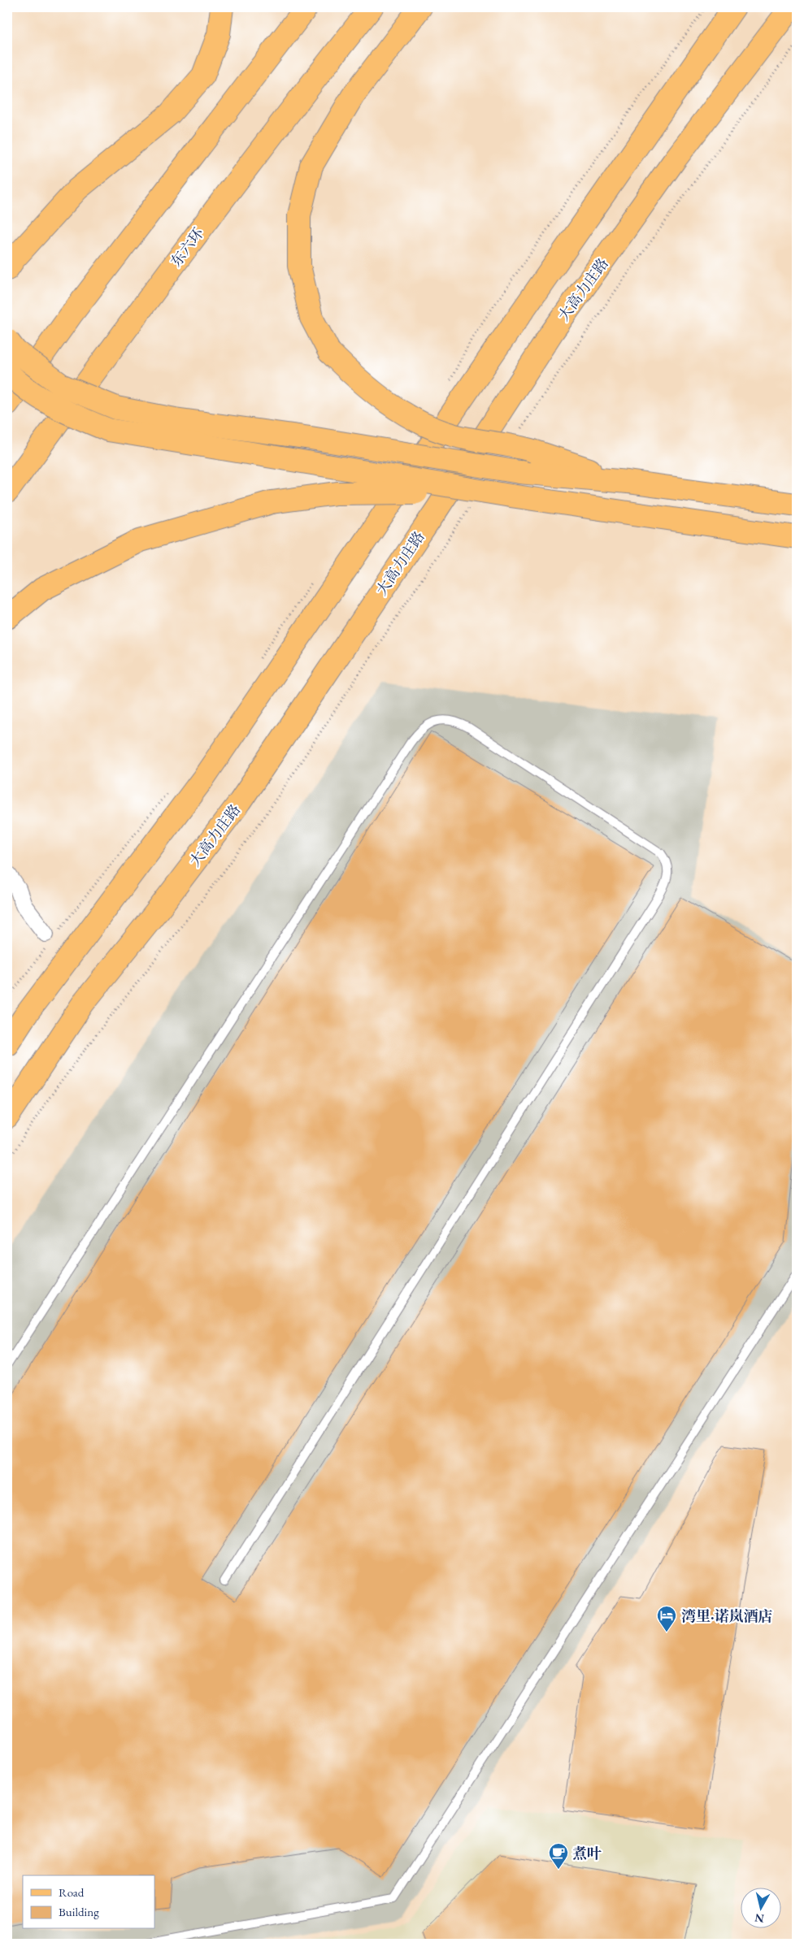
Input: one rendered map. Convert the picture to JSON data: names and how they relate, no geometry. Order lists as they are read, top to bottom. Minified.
{"streets":{"main road":["东六环","大高力庄路"]},"places":{"hotel":["湾里·诺岚酒店"],"cafe":["煮叶"]},"legend":["Road","Building"],"north":"bottom"}
